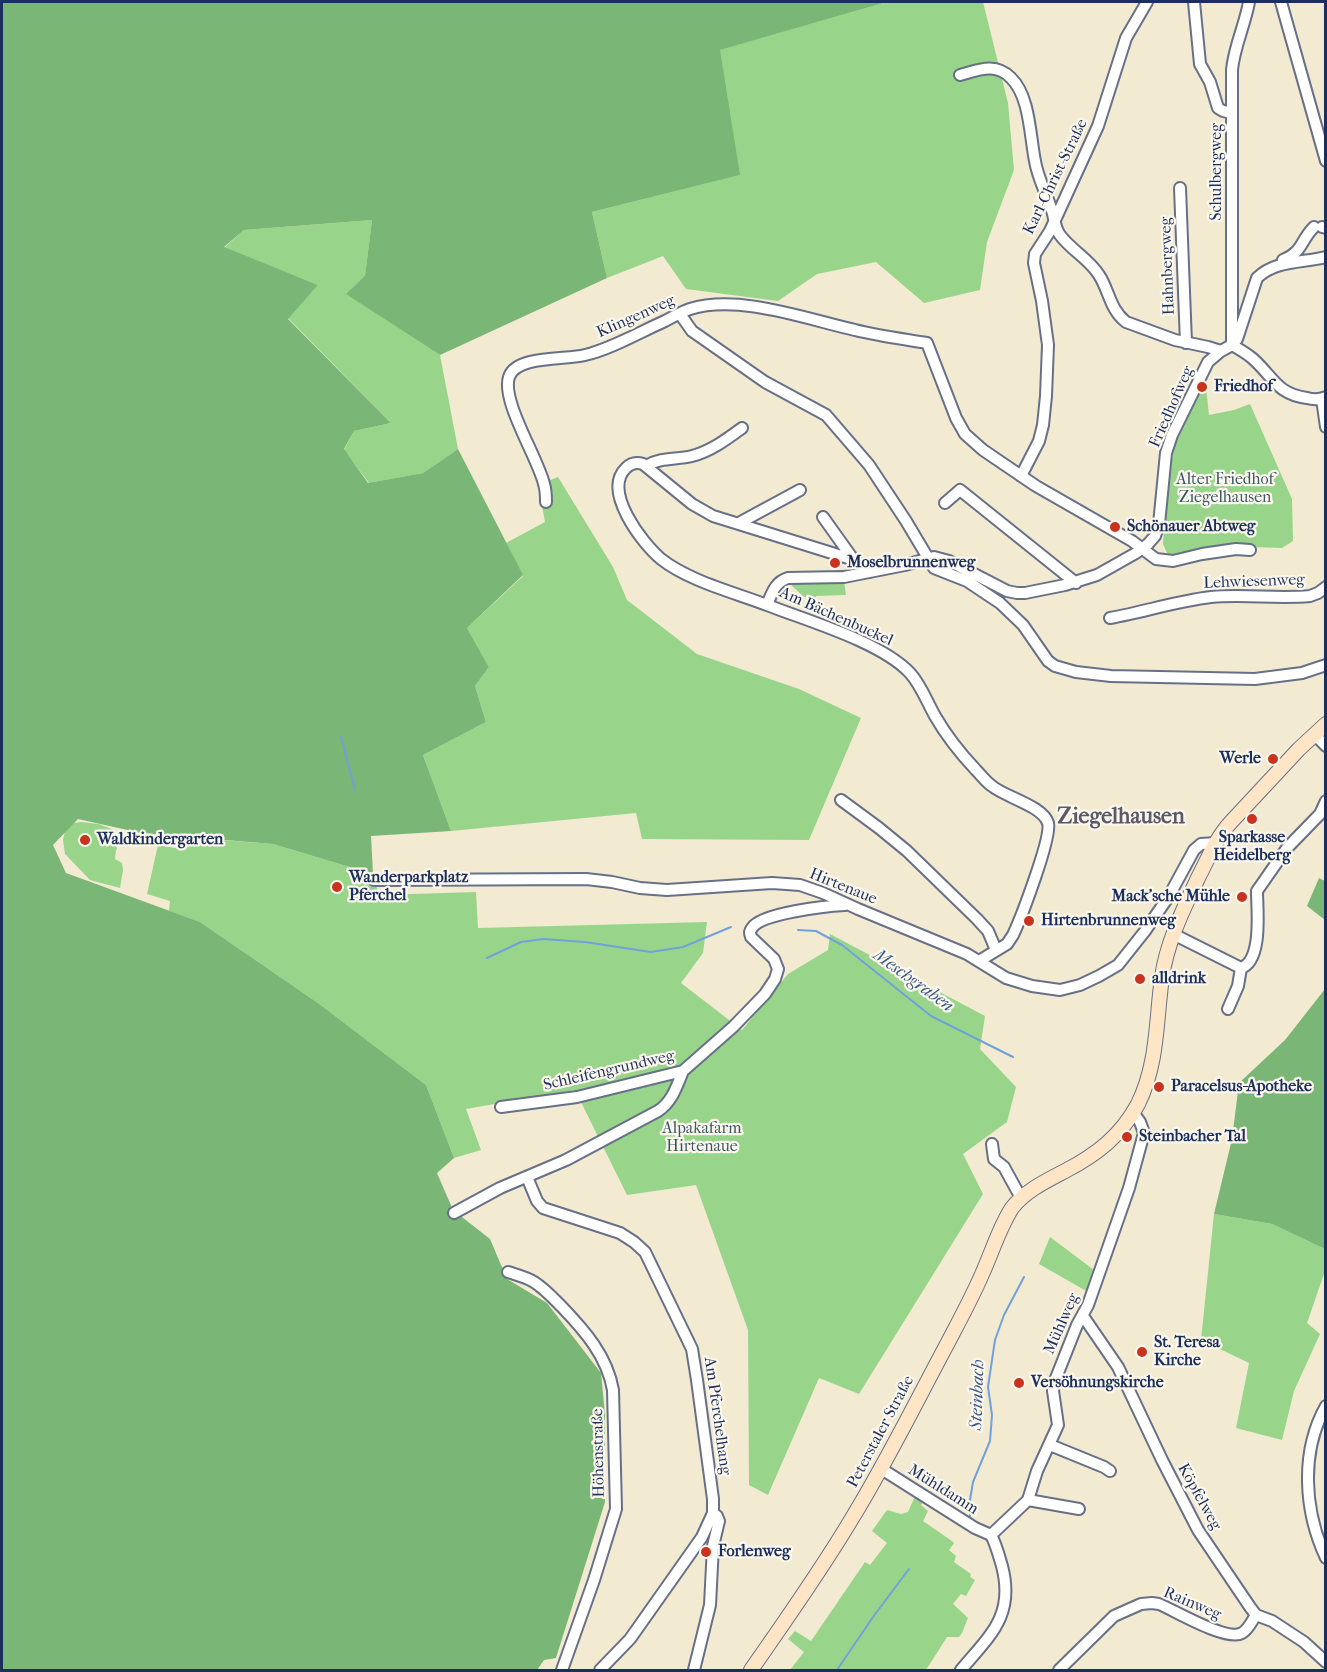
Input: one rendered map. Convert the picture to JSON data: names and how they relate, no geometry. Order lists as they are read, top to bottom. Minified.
{"streets":{"main road":["Peterstaler Straße"],"street":["Schulbergweg","Karl-Christ-Straße","Hahnbergweg","Klingenweg","Friedhofweg","Lehwiesenweg","Am Bächenbuckel","Hirtenaue","Schleifengrundweg","Mühlweg","Am Pferchelhang","Höhenstraße","Mühldamm","Köpfelweg","Rainweg"]},"crossings":[["Schulbergweg","Friedhofweg"],["Karl-Christ-Straße","Hahnbergweg"],["Karl-Christ-Straße","Klingenweg"],["Hahnbergweg","Friedhofweg"],["Friedhofweg","Am Bächenbuckel"],["Am Bächenbuckel","Hirtenaue"],["Hirtenaue","Schleifengrundweg"],["Hirtenaue","Peterstaler Straße"],["Mühlweg","Peterstaler Straße"],["Mühlweg","Mühldamm"],["Mühlweg","Köpfelweg"],["Peterstaler Straße","Mühldamm"],["Köpfelweg","Rainweg"]],"districts":["Ziegelhausen"],"water":["Meschgraben","Steinbach"],"parks":["Alter Friedhof Ziegelhausen","Alpakafarm Hirtenaue"],"places":["Friedhof","Schönauer Abtweg","Moselbrunnenweg","Werle","Sparkasse Heidelberg","Waldkindergarten","Wanderparkplatz Pferchel","Mack'sche Mühle","Hirtenbrunnenweg","alldrink","Paracelsus-Apotheke","Steinbacher Tal","St. Teresa Kirche","Versöhnungskirche","Forlenweg"]}
